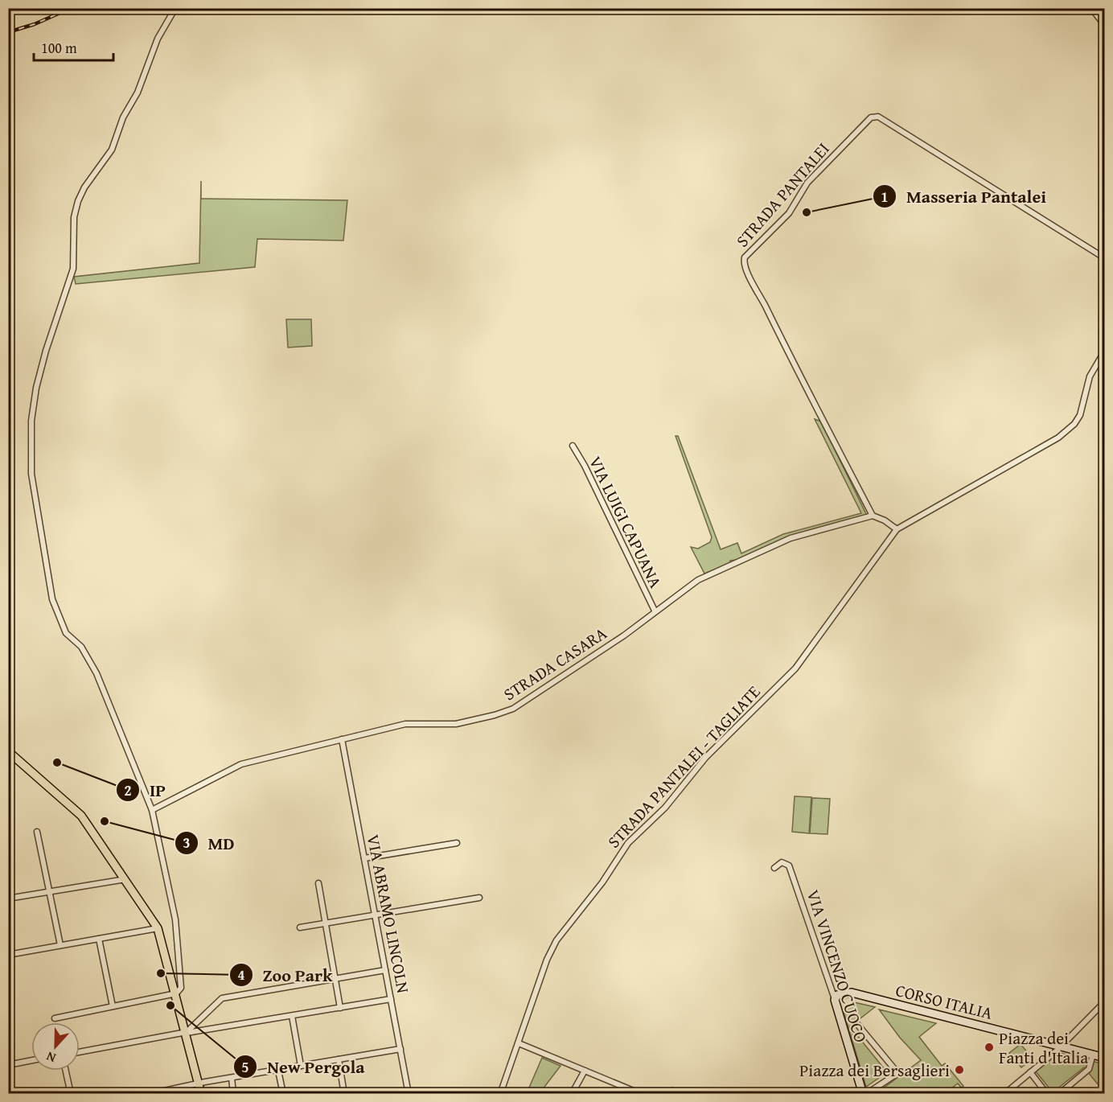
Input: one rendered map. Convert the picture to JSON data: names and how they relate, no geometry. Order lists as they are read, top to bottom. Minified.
{"streets":{"street":["STRADA PANTALEI","VIA LUIGI CAPUANA","STRADA CASARA","STRADA PANTALEI - TAGLIATE","VIA ABRAMO LINCOLN","VIA VINCENZO CUOCO","CORSO ITALIA"]},"crossings":[["STRADA PANTALEI","STRADA CASARA"],["VIA LUIGI CAPUANA","STRADA CASARA"],["STRADA CASARA","VIA ABRAMO LINCOLN"],["VIA VINCENZO CUOCO","CORSO ITALIA"]],"places":["Masseria Pantalei","IP","MD","Zoo Park","New Pergola","Piazza dei Fanti d'Italia","Piazza dei Bersaglieri"],"scale_bar":"100 m","north":"bottom"}
